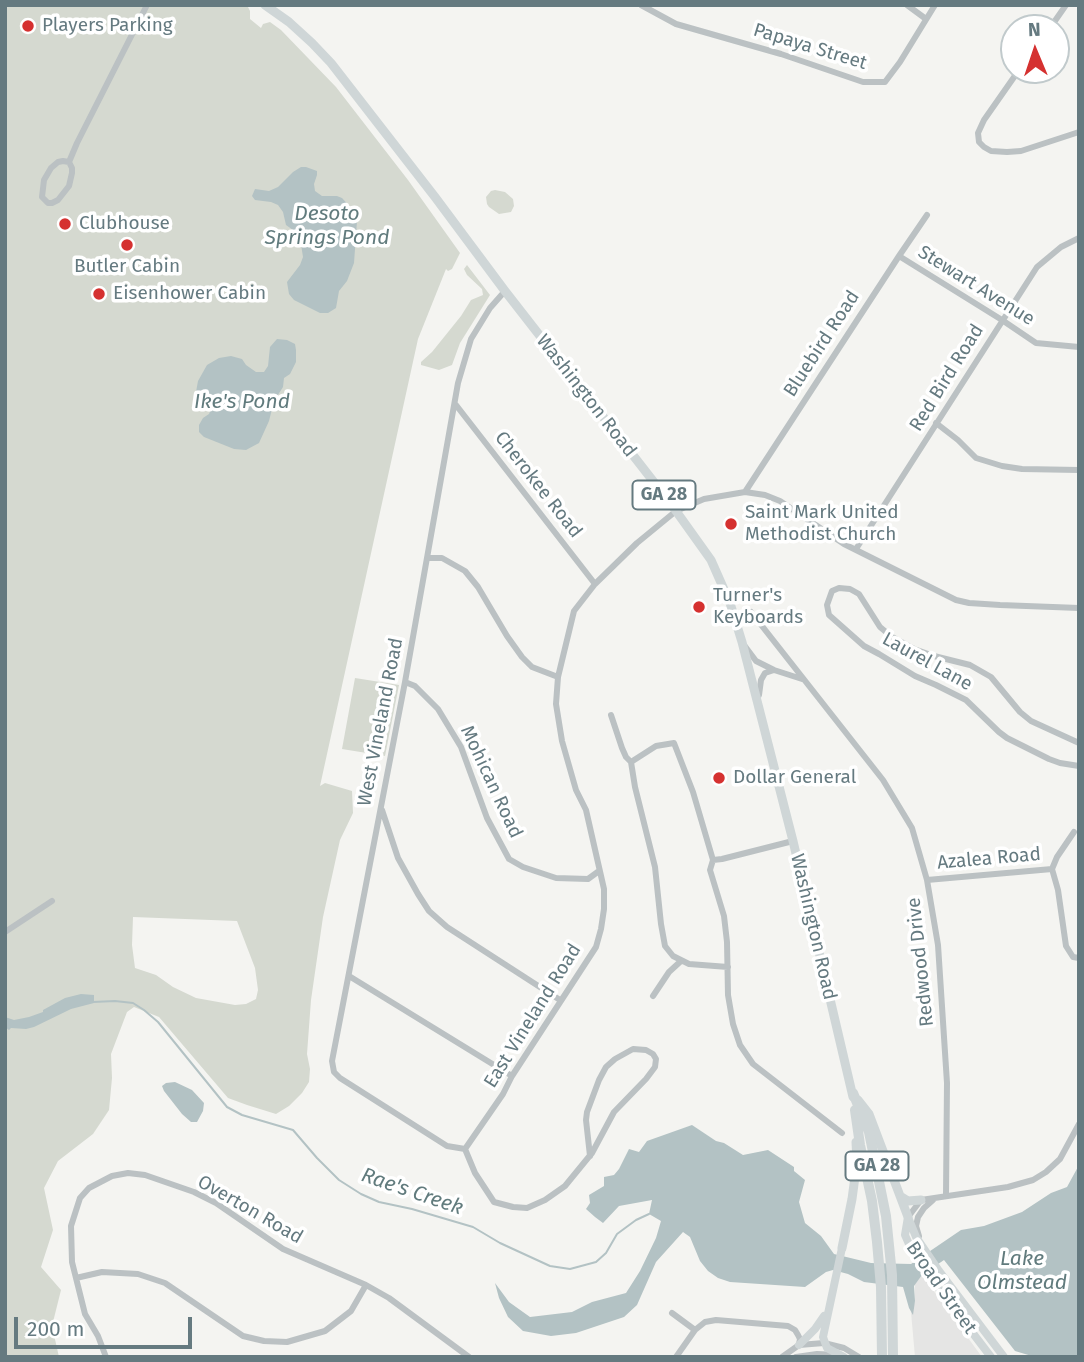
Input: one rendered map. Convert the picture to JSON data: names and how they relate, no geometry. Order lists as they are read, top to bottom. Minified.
{"streets":{"highway":["GA 28"],"main road":["Washington Road","Broad Street"],"street":["Papaya Street","Stewart Avenue","Bluebird Road","Red Bird Road","Cherokee Road","Laurel Lane","West Vineland Road","Mohican Road","Azalea Road","Redwood Drive","East Vineland Road","Overton Road"]},"crossings":[["Stewart Avenue","Bluebird Road"],["Stewart Avenue","Red Bird Road"],["Bluebird Road","East Vineland Road"],["Washington Road","GA 28"],["Washington Road","West Vineland Road"],["Washington Road","East Vineland Road"],["Cherokee Road","West Vineland Road"],["Cherokee Road","East Vineland Road"],["West Vineland Road","Mohican Road"],["West Vineland Road","East Vineland Road"],["Mohican Road","East Vineland Road"],["Azalea Road","Redwood Drive"]],"water":["Desoto Springs Pond","Ike's Pond","Rae's Creek","Lake Olmstead"],"places":["Players Parking","Clubhouse","Butler Cabin","Eisenhower Cabin","Saint Mark United Methodist Church","Turner's Keyboards","Dollar General"],"scale_bar":"200 m","north":"top"}
